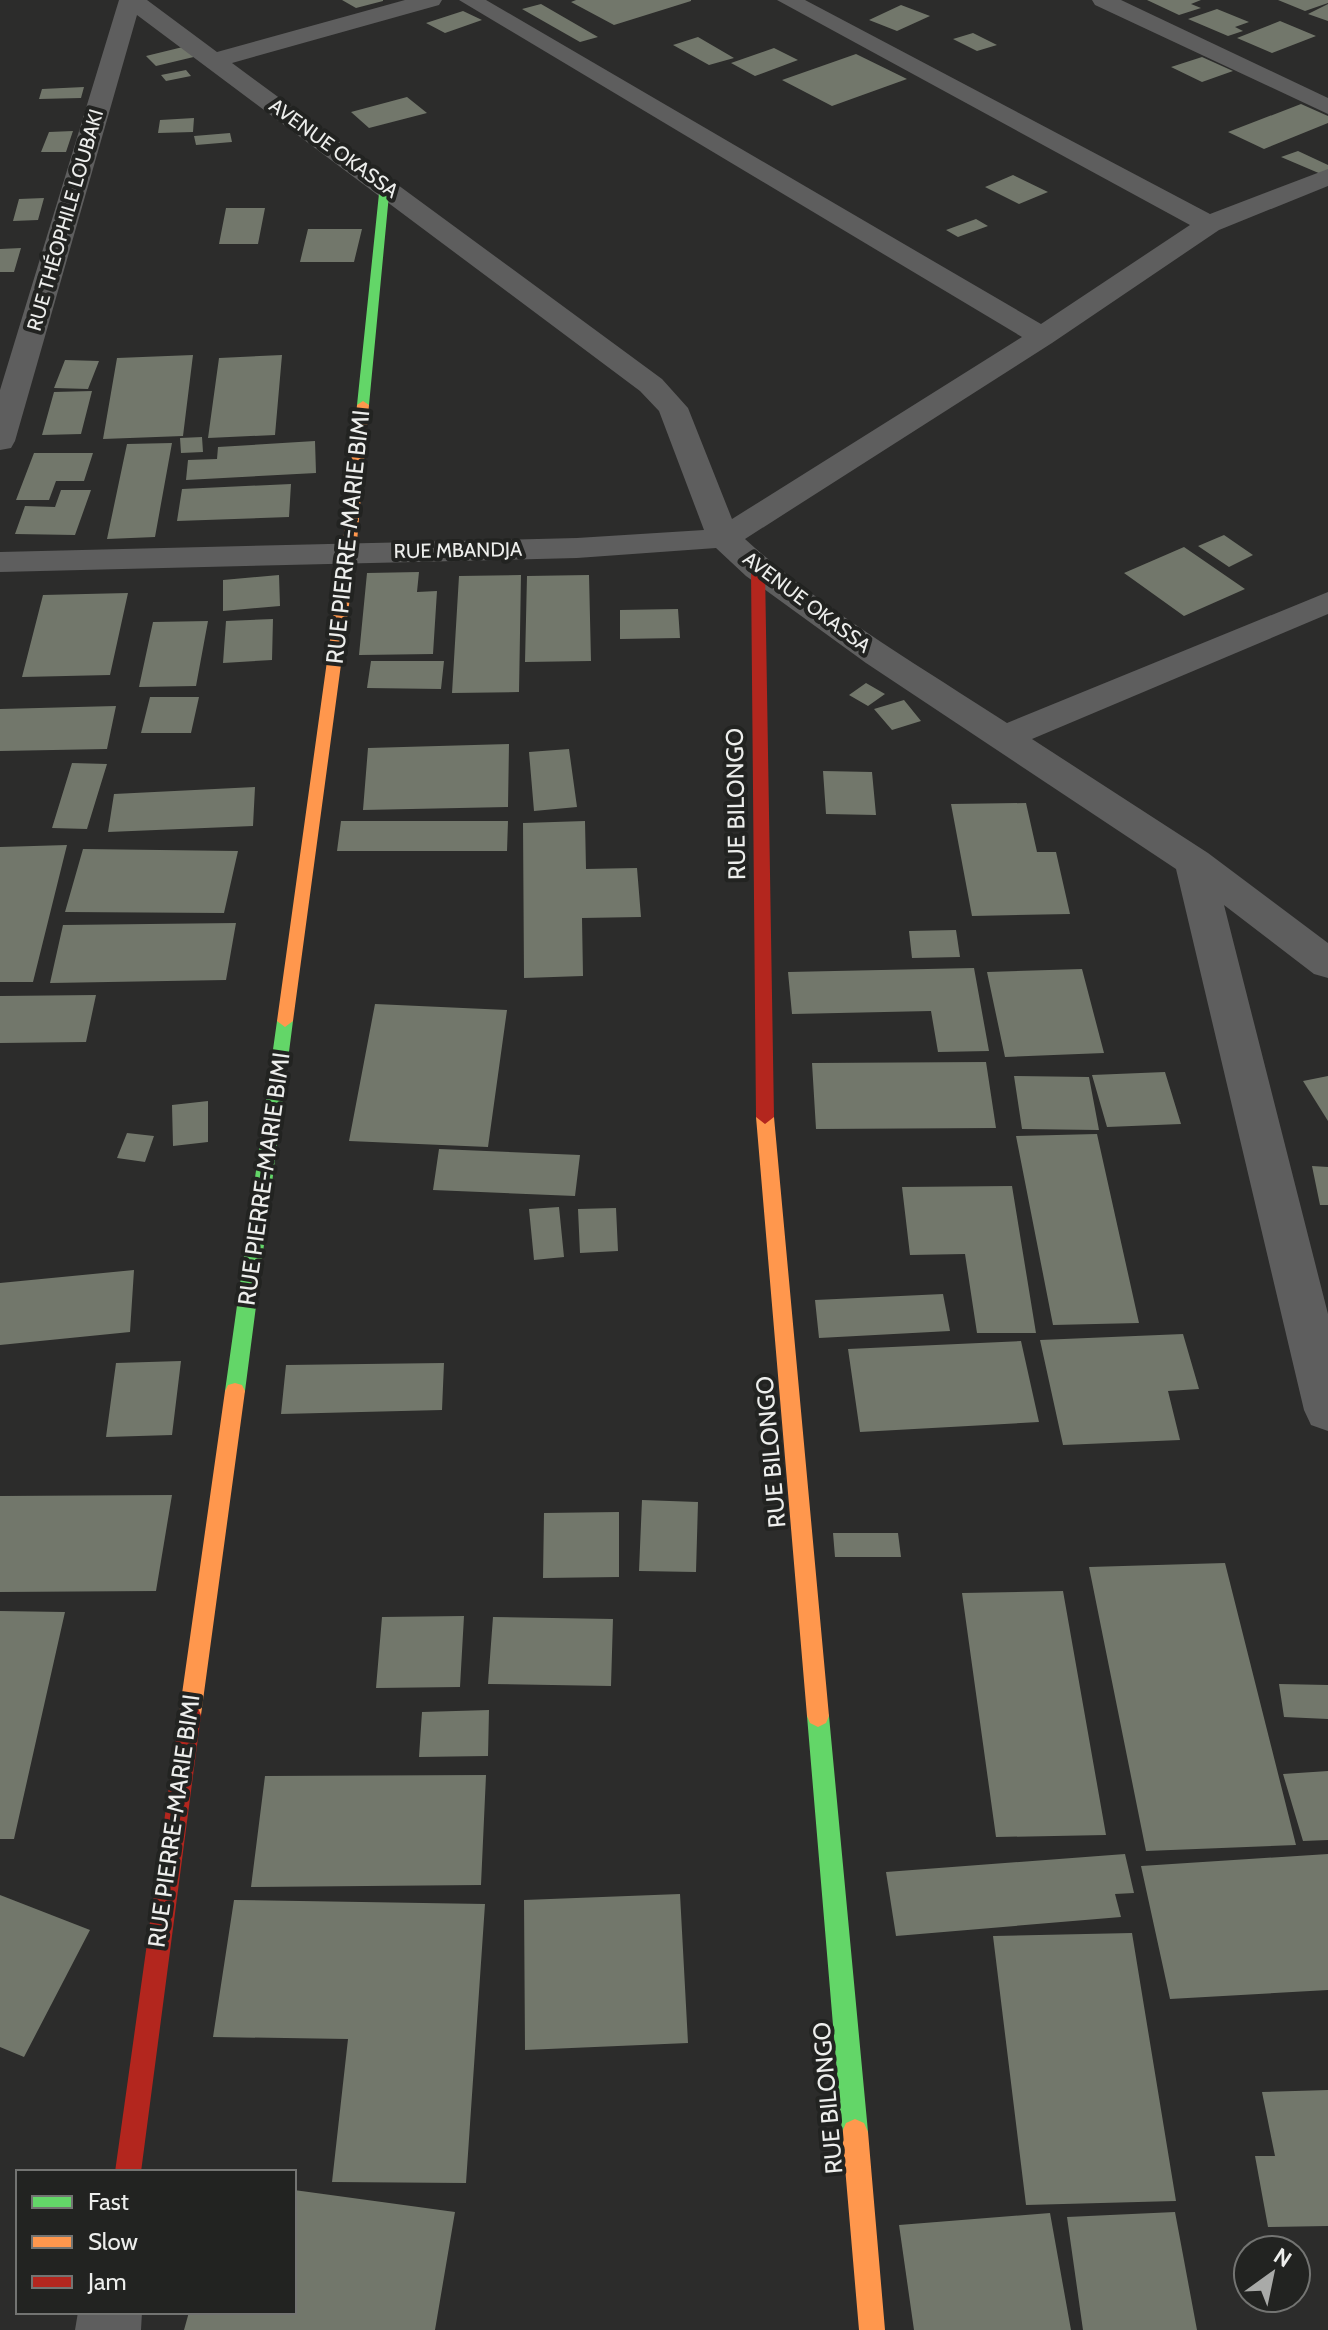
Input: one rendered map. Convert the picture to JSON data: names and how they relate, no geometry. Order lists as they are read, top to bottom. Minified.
{"streets":{"street":["AVENUE OKASSA","RUE THÉOPHILE LOUBAKI","RUE PIERRE-MARIE BIMI","RUE MBANDJA","RUE BILONGO"]},"crossings":[["AVENUE OKASSA","RUE THÉOPHILE LOUBAKI"],["AVENUE OKASSA","RUE PIERRE-MARIE BIMI"],["AVENUE OKASSA","RUE MBANDJA"],["AVENUE OKASSA","RUE BILONGO"],["RUE PIERRE-MARIE BIMI","RUE MBANDJA"]],"legend":["Fast","Slow","Jam"],"north":"top right"}
